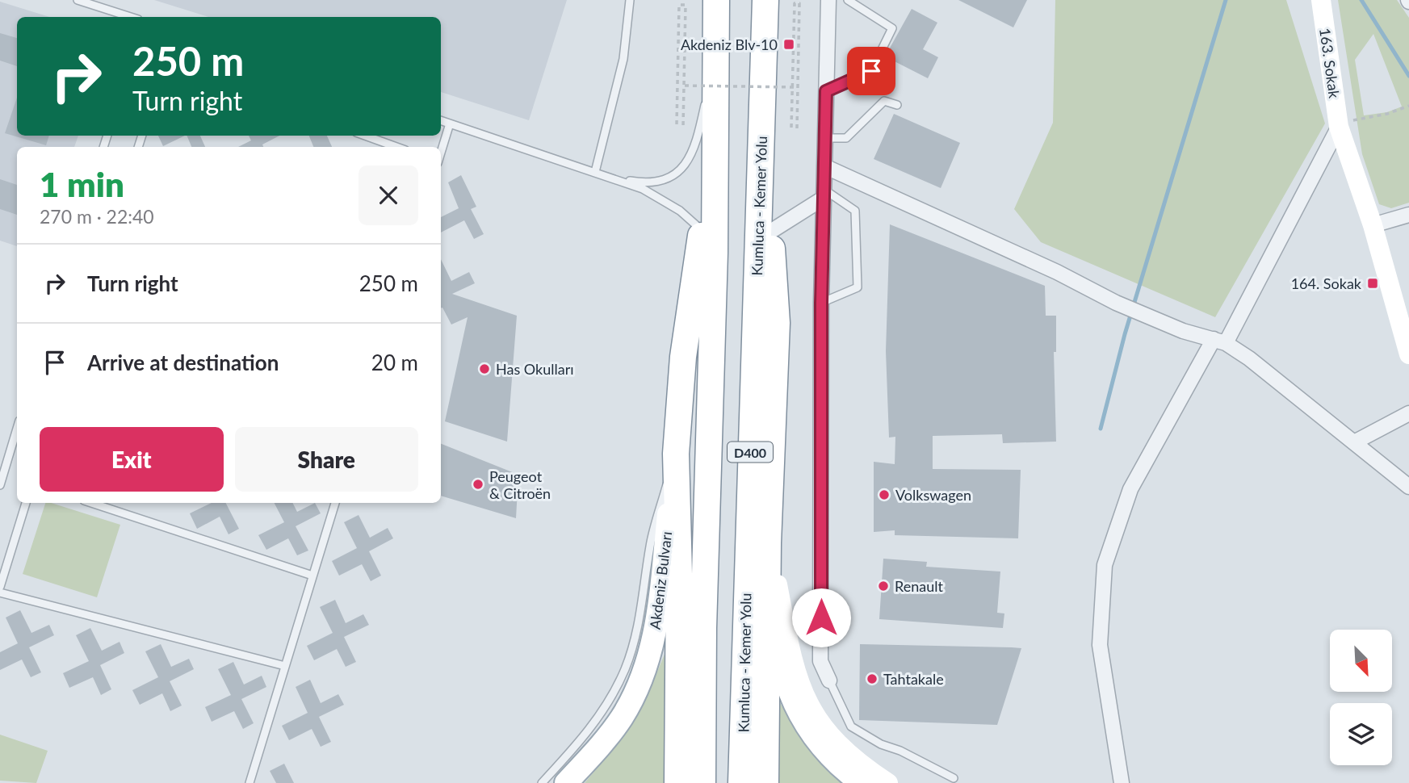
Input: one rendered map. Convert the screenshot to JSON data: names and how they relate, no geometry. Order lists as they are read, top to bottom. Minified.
{"streets":{"highway":["Kumluca - Kemer Yolu","D400"],"main road":["Akdeniz Bulvarı"],"street":["163. Sokak"]},"crossings":[["Kumluca - Kemer Yolu","D400"],["D400","Akdeniz Bulvarı"]],"places":{"transit":["Akdeniz Blv-10","164. Sokak"],"other":["Has Okulları","Peugeot & Citroën","Volkswagen","Renault","Tahtakale"]},"north":"bottom right","page":{"turn":["250 m","Turn right"],"heading":["1 min","270 m · 22:40"],"list":[{"name":"Turn right","value":"250 m"},{"name":"Arrive at destination","value":"20 m"}],"buttons":["Exit","Share"]}}
